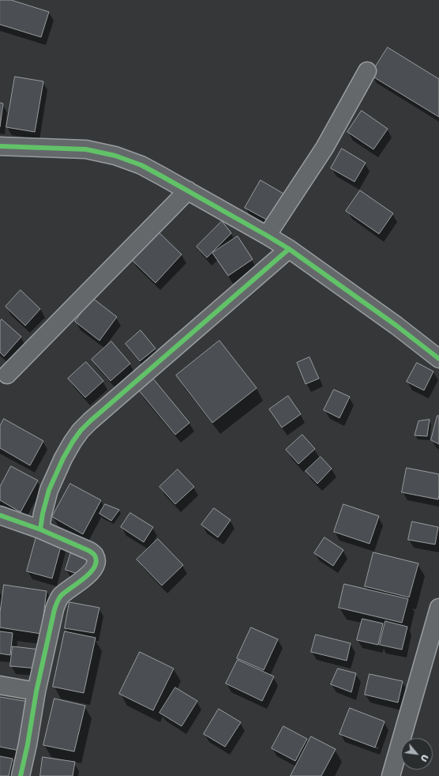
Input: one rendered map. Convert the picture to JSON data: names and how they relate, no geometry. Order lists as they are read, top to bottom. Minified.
{"north":"bottom right"}
